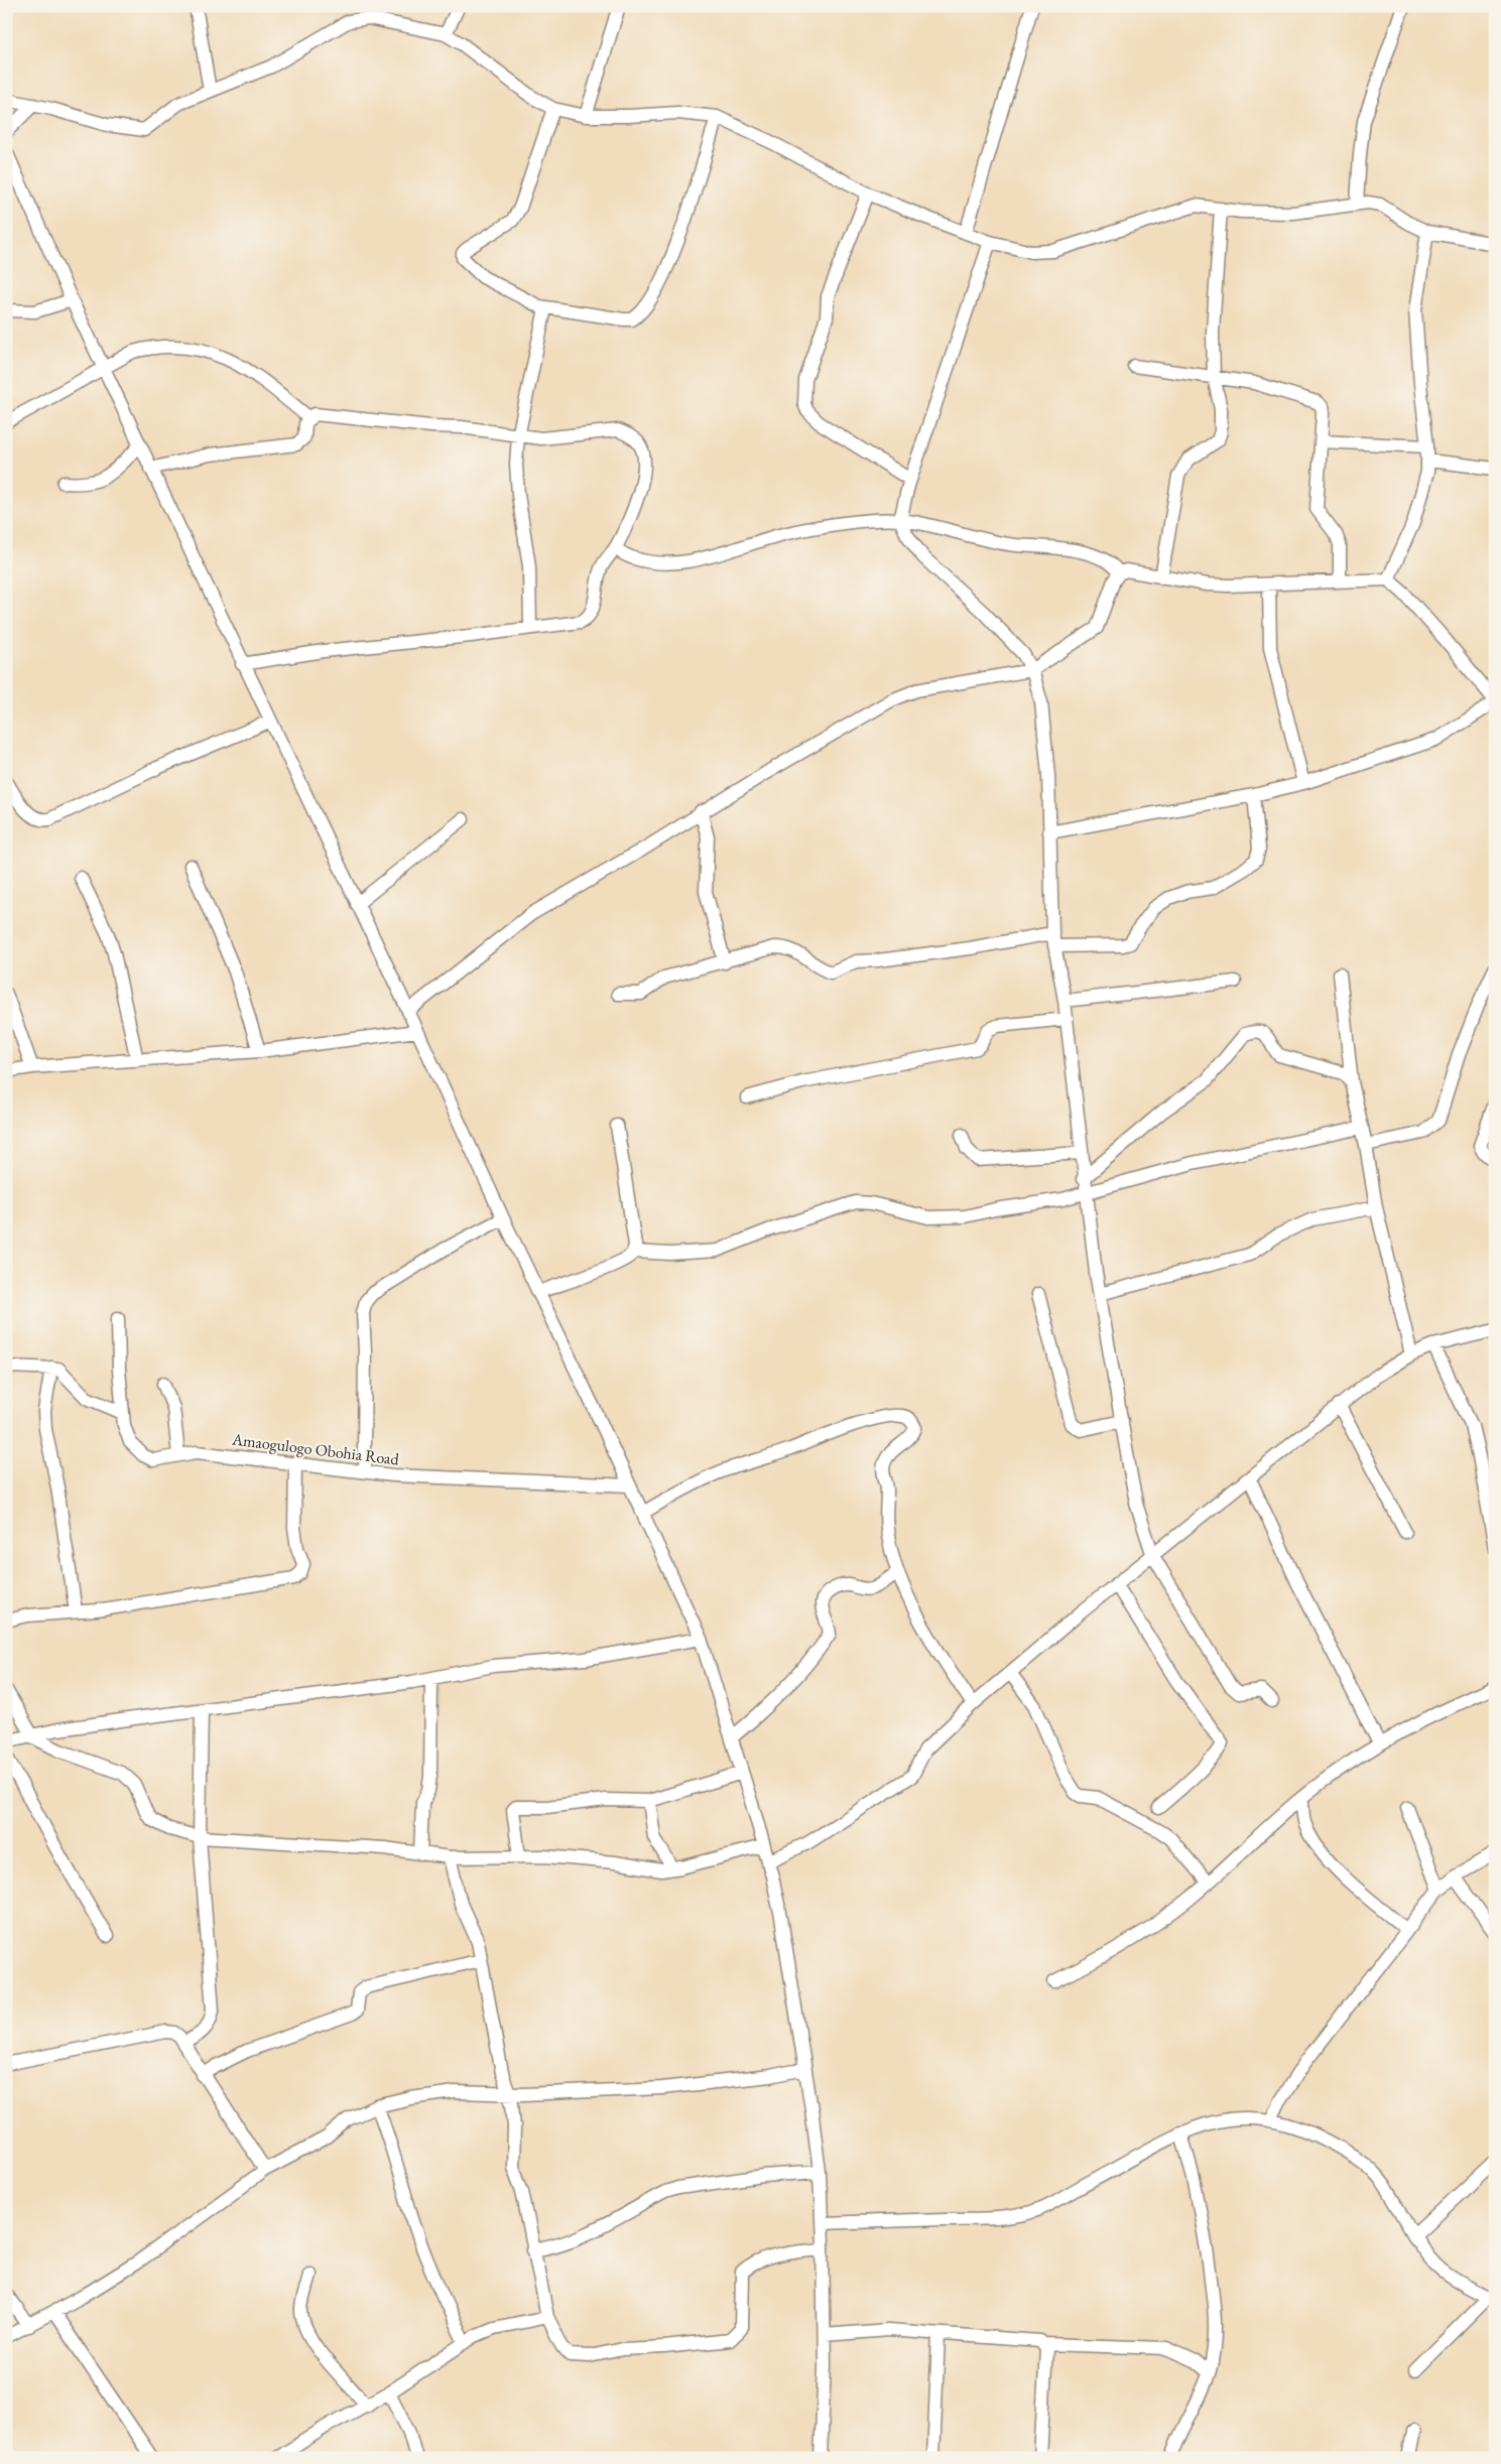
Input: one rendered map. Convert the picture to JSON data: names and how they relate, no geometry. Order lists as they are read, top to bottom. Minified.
{"streets":{"street":["Amaogulogo Obohia Road"]}}
